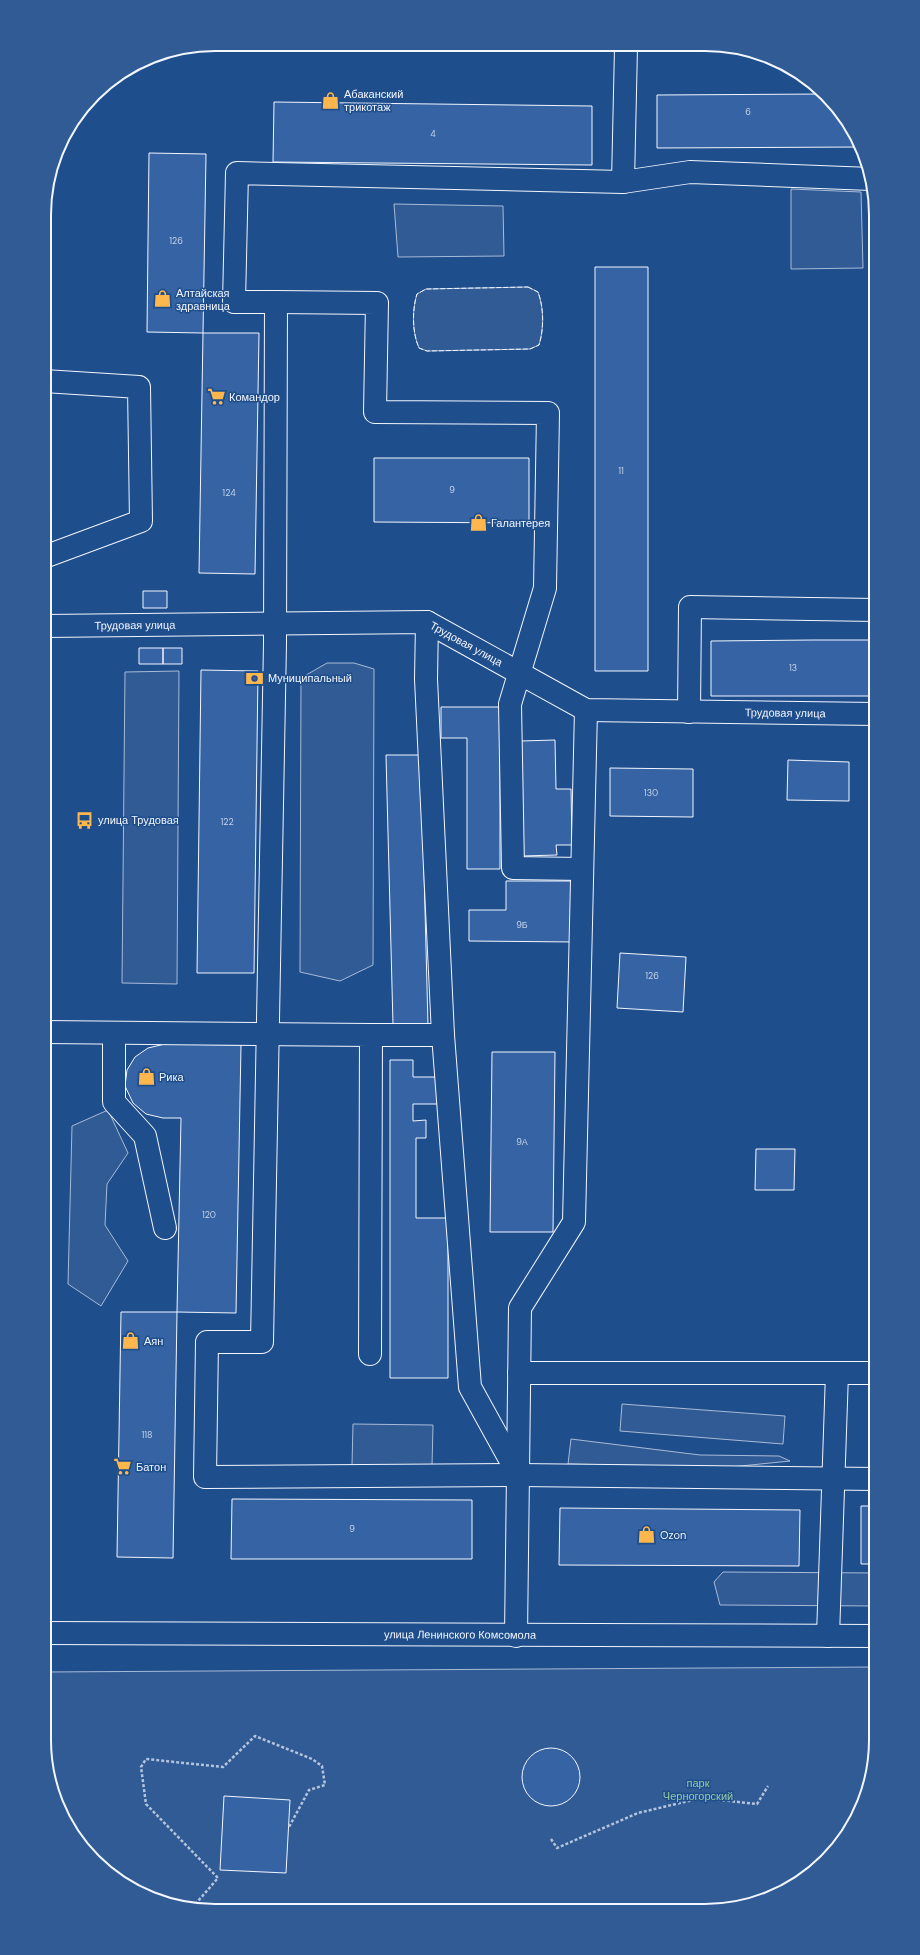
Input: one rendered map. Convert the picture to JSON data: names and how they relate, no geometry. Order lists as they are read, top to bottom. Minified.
{"streets":{"street":["Трудовая улица","улица Ленинского Комсомола"]},"parks":["парк Черногорский"],"places":{"shop":["Абаканский трикотаж","Алтайская здравница","Галантерея","Рика","Аян","Ozon"],"supermarket":["Командор","Батон"],"bank":["Муниципальный"],"bus stop":["улица Трудовая"]},"house_numbers":["6","4","126","11","9","124","13","130","122","9Б","126","9А","120","118","9"]}
